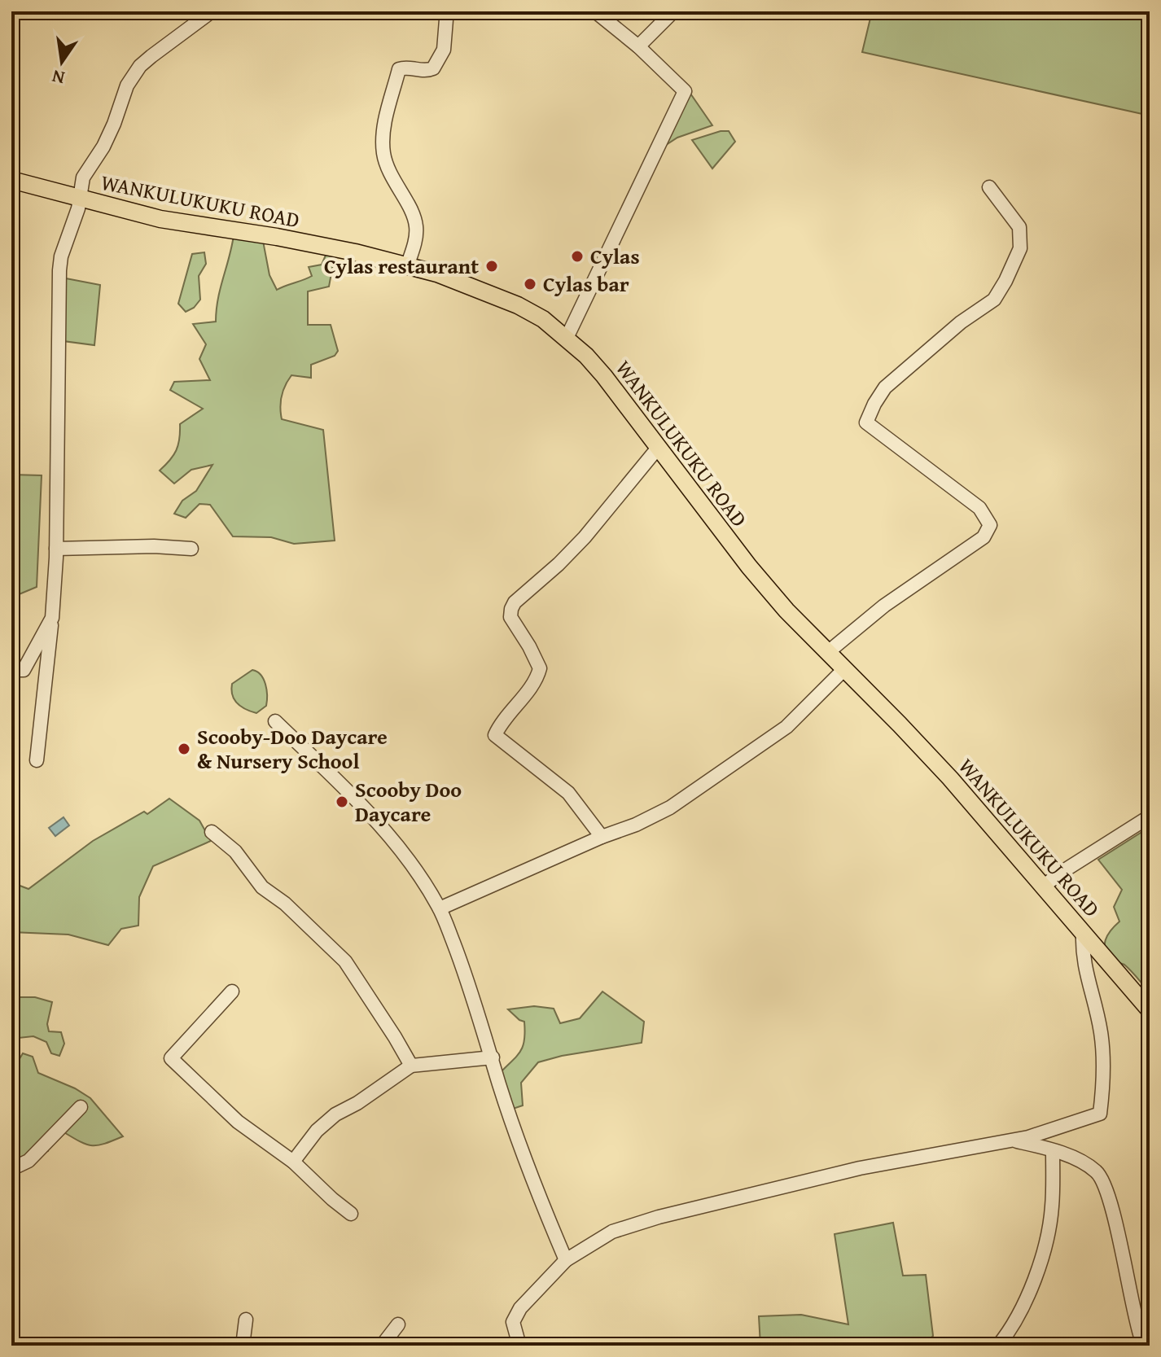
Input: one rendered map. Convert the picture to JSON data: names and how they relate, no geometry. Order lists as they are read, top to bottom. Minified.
{"streets":{"main road":["WANKULUKUKU ROAD"]},"places":["Cylas","Cylas restaurant","Cylas bar","Scooby-Doo Daycare & Nursery School","Scooby Doo Daycare"],"north":"bottom"}
